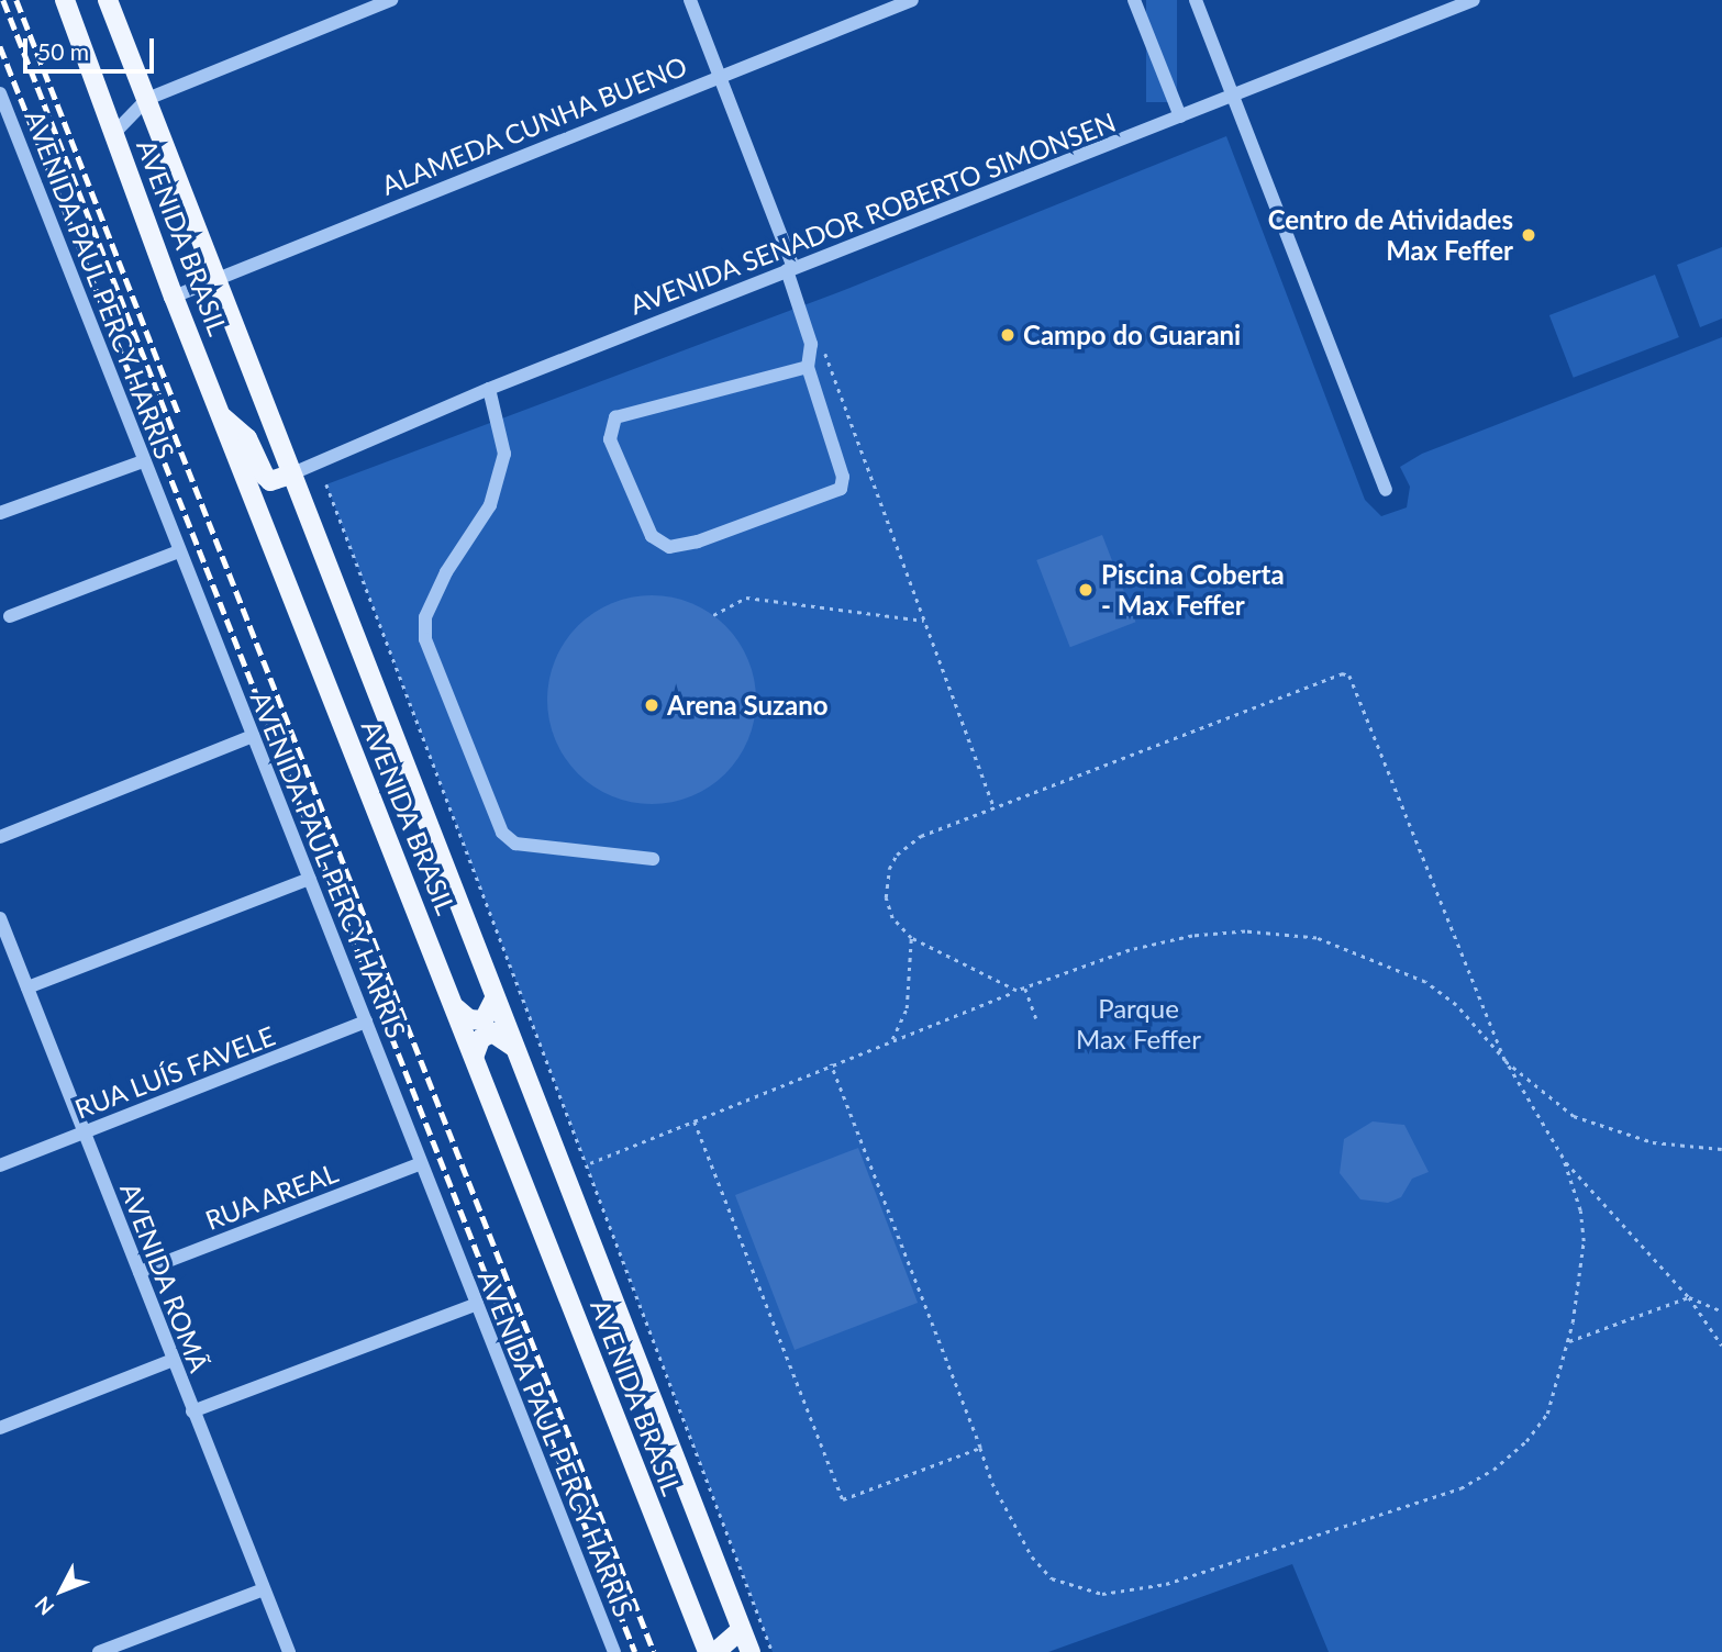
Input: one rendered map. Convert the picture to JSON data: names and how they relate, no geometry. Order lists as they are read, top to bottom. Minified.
{"streets":{"main road":["AVENIDA BRASIL"],"street":["ALAMEDA CUNHA BUENO","AVENIDA SENADOR ROBERTO SIMONSEN","AVENIDA PAUL PERCY HARRIS","RUA LUÍS FAVELE","RUA AREAL","AVENIDA ROMÃ"]},"crossings":[["ALAMEDA CUNHA BUENO","AVENIDA BRASIL"],["AVENIDA SENADOR ROBERTO SIMONSEN","AVENIDA BRASIL"],["AVENIDA PAUL PERCY HARRIS","RUA LUÍS FAVELE"],["AVENIDA PAUL PERCY HARRIS","RUA AREAL"],["RUA LUÍS FAVELE","AVENIDA ROMÃ"],["RUA AREAL","AVENIDA ROMÃ"]],"parks":["Parque Max Feffer"],"places":["Centro de Atividades Max Feffer","Campo do Guarani","Piscina Coberta - Max Feffer","Arena Suzano"],"scale_bar":"50 m","north":"bottom left"}
